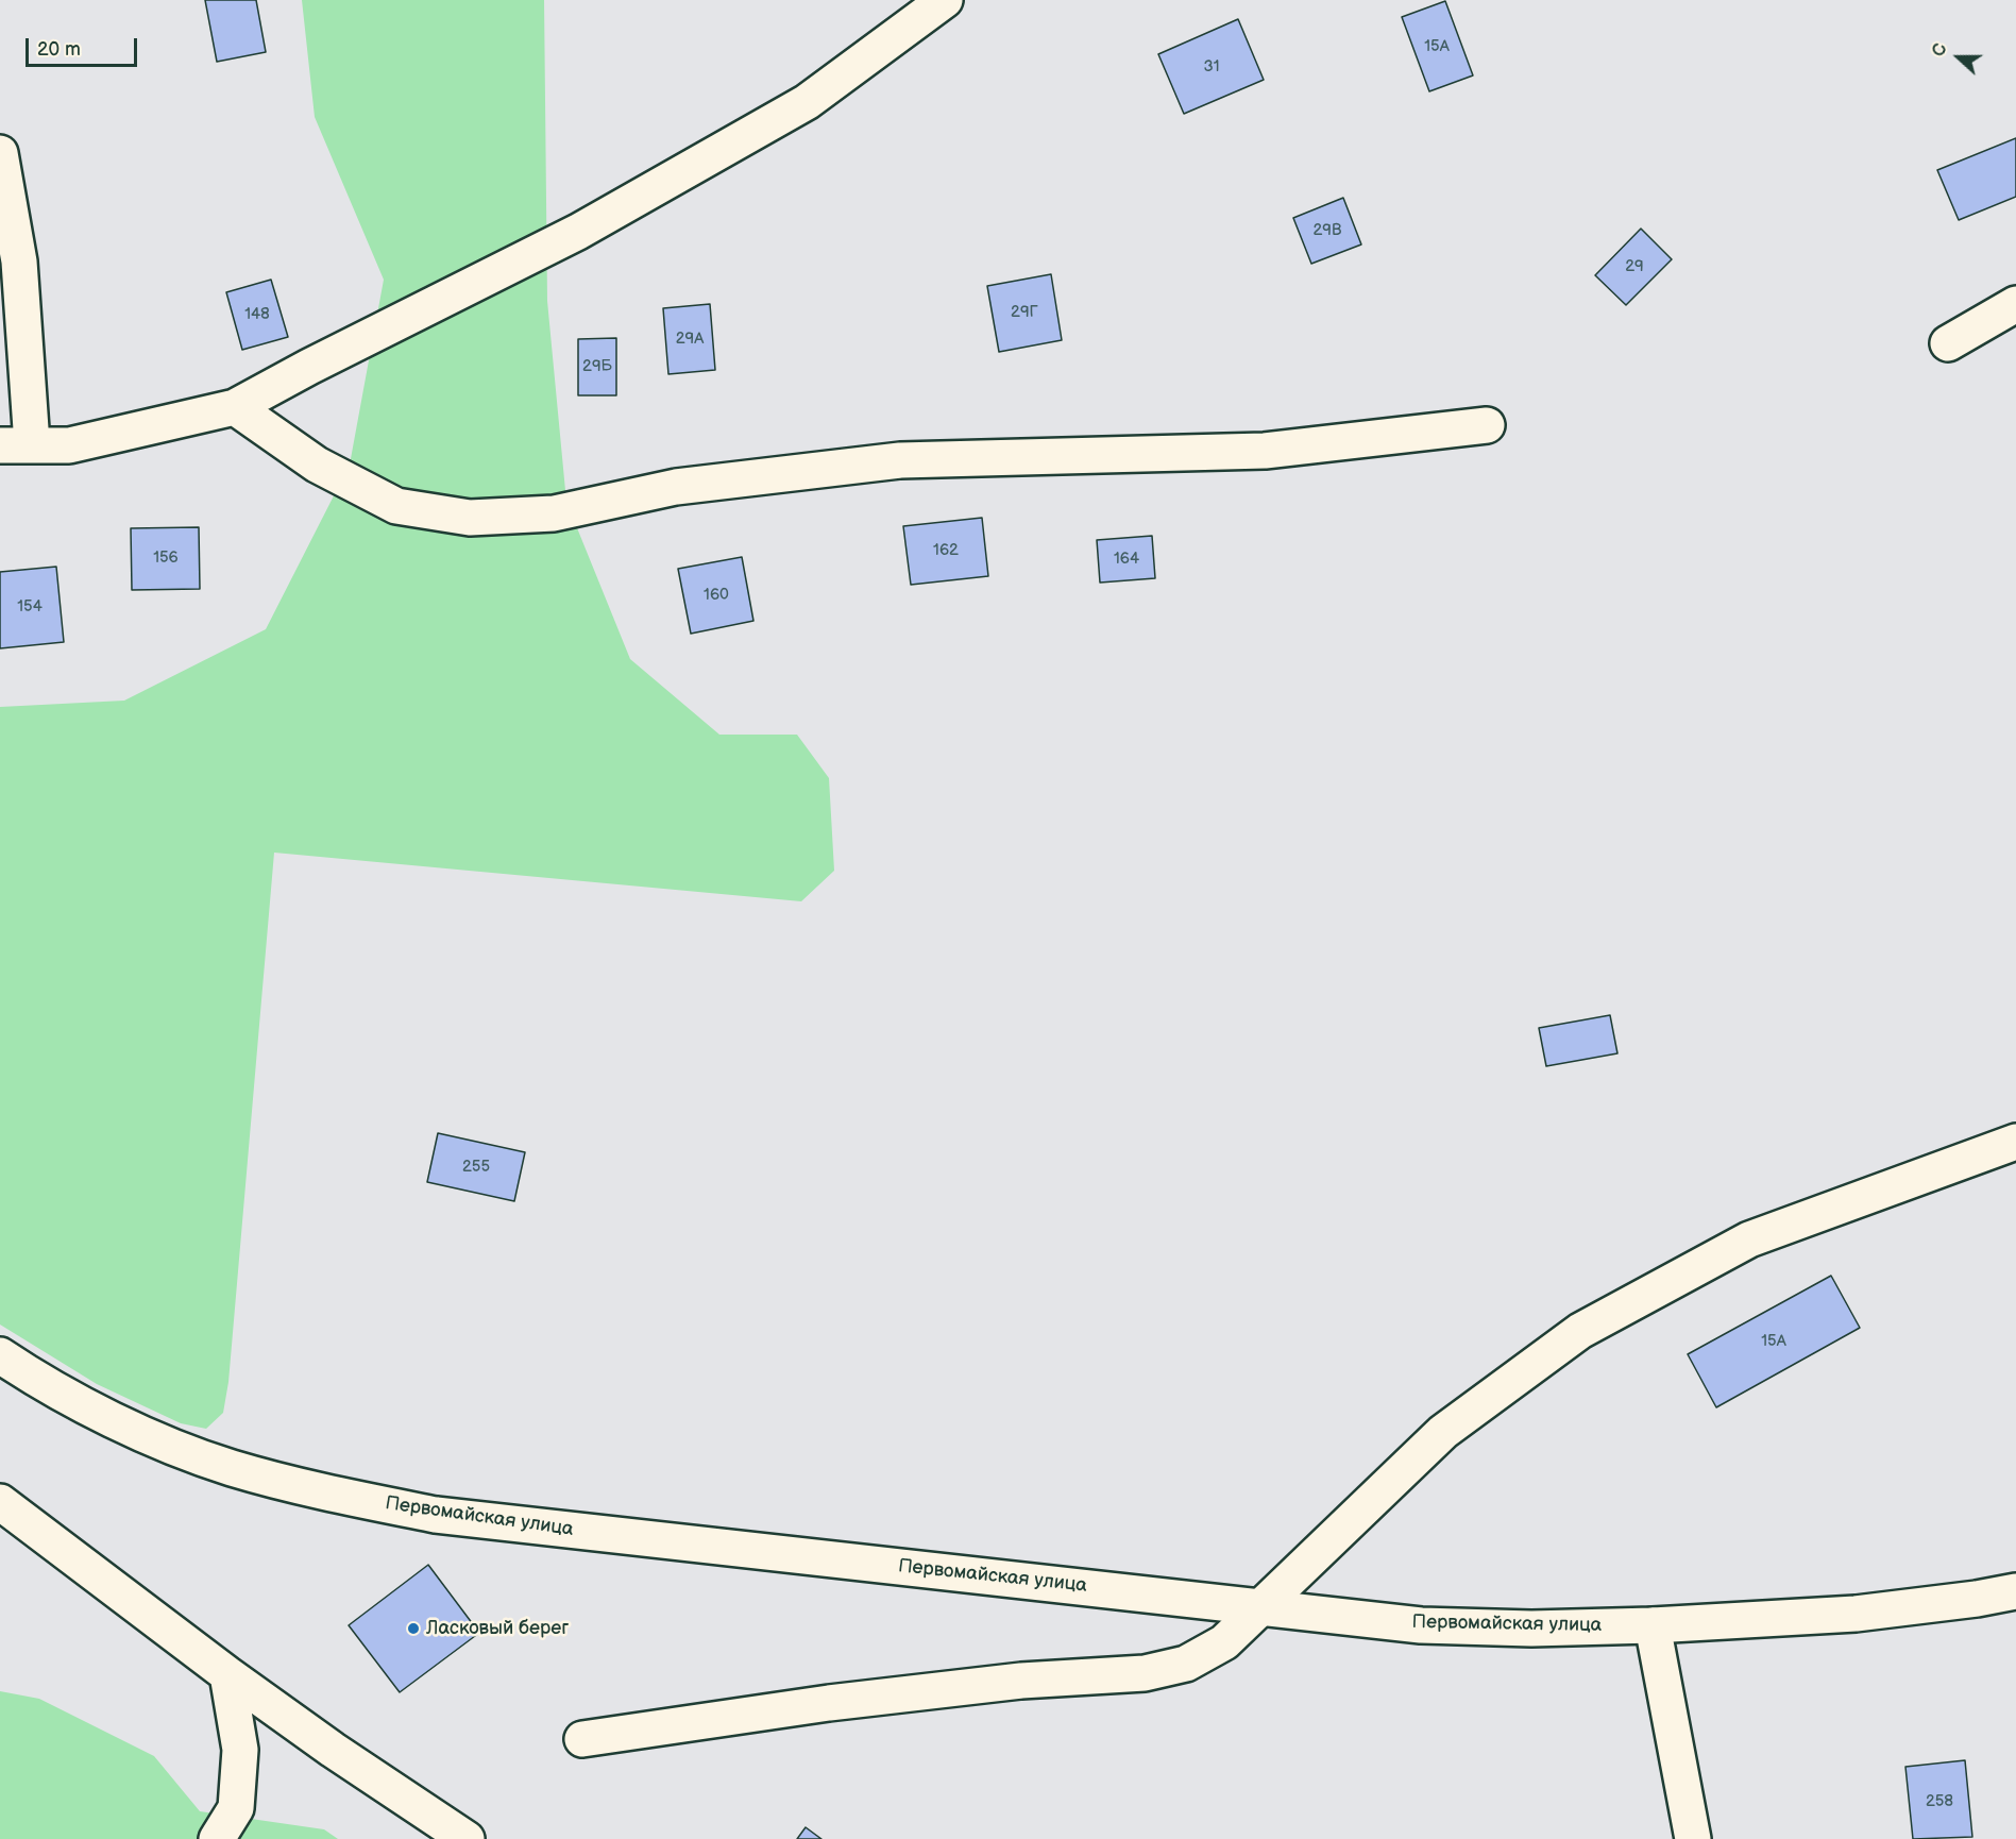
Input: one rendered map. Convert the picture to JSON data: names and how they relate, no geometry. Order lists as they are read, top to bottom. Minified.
{"streets":{"street":["Первомайская улица"]},"places":["Ласковый берег"],"house_numbers":["15А","31","29В","29","29Г","148","29А","29Б","162","156","164","160","154","255","15А","258"],"scale_bar":"20 m","north":"left"}
